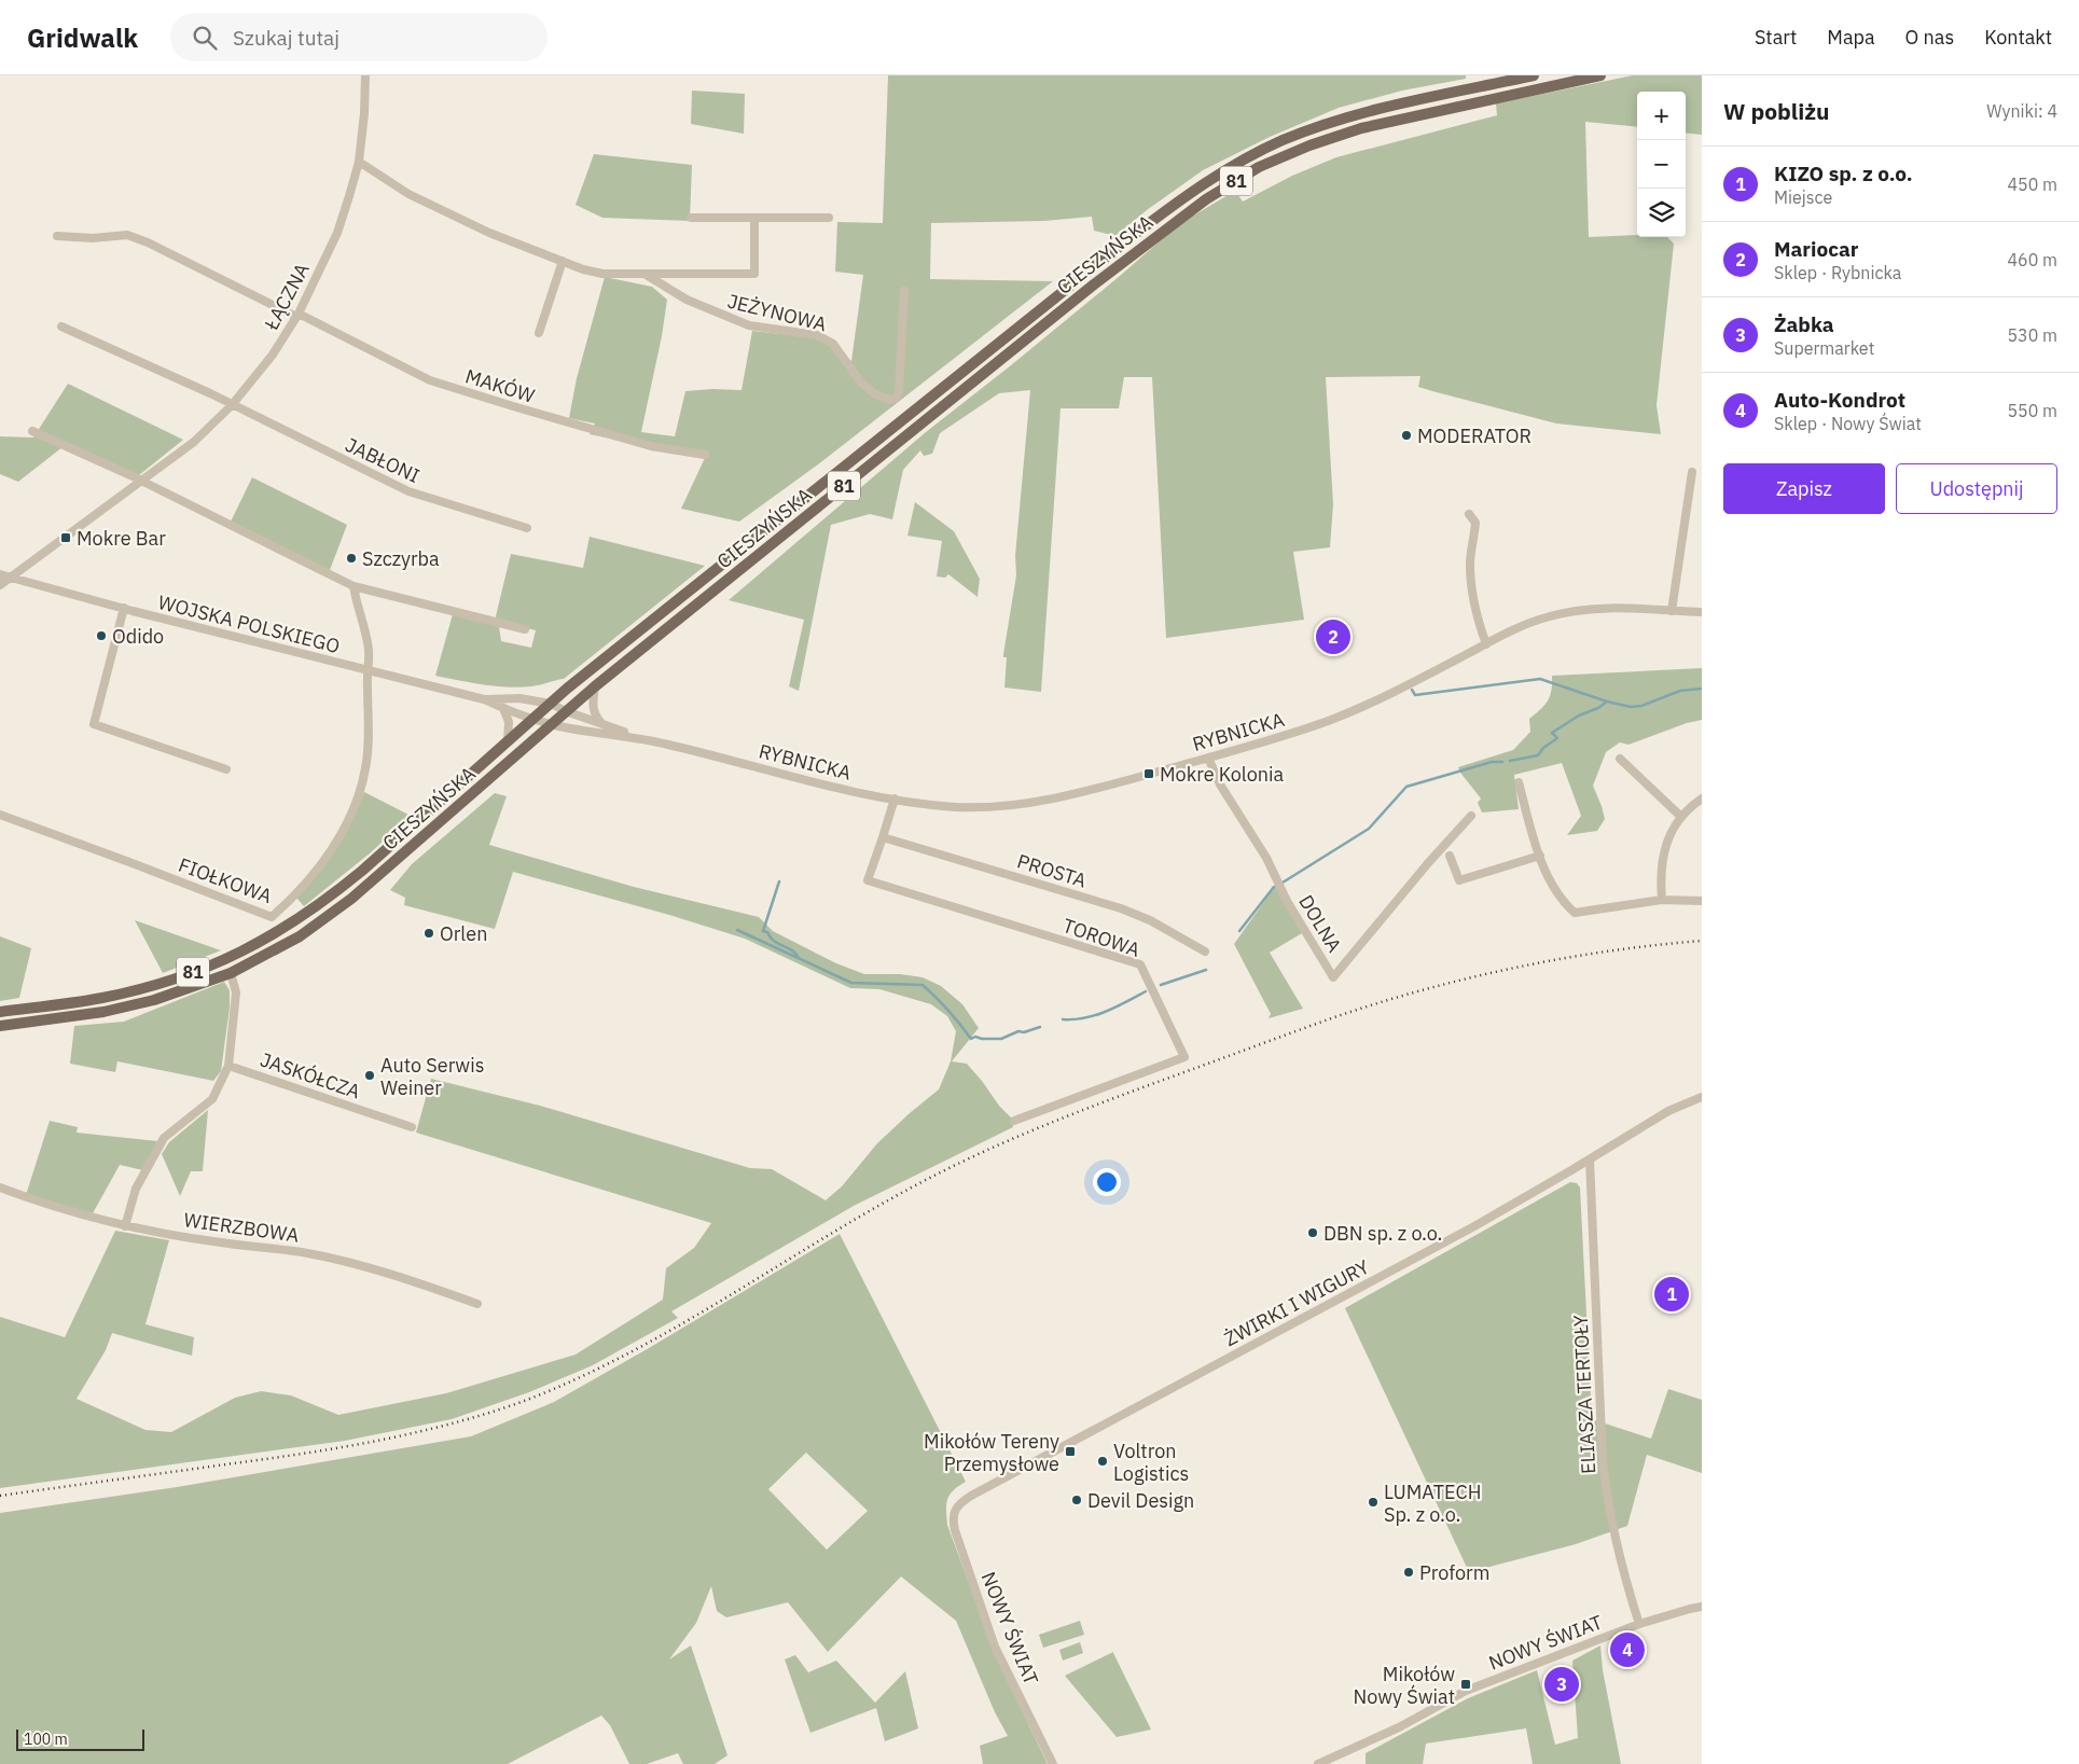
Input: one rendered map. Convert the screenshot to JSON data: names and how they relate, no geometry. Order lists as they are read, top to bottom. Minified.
{"streets":{"main road":["81","CIESZYŃSKA"],"street":["ŁĄCZNA","JEŻYNOWA","MAKÓW","JABŁONI","WOJSKA POLSKIEGO","RYBNICKA","PROSTA","FIOŁKOWA","DOLNA","TOROWA","JASKÓŁCZA","WIERZBOWA","ŻWIRKI I WIGURY","ELIASZA TERTOŁY","NOWY ŚWIAT"]},"crossings":[["CIESZYŃSKA","WOJSKA POLSKIEGO"],["CIESZYŃSKA","RYBNICKA"],["ŁĄCZNA","MAKÓW"],["ŁĄCZNA","JABŁONI"],["ŁĄCZNA","WOJSKA POLSKIEGO"],["WOJSKA POLSKIEGO","RYBNICKA"],["WOJSKA POLSKIEGO","FIOŁKOWA"],["RYBNICKA","DOLNA"],["RYBNICKA","TOROWA"],["PROSTA","TOROWA"],["ŻWIRKI I WIGURY","ELIASZA TERTOŁY"],["ŻWIRKI I WIGURY","NOWY ŚWIAT"],["ELIASZA TERTOŁY","NOWY ŚWIAT"]],"places":{"other":["MODERATOR","Szczyrba","Odido","Orlen","Auto Serwis Weiner","DBN sp. z o.o.","Voltron Logistics","Devil Design","LUMATECH Sp. z o.o.","Proform"],"transit":["Mokre Bar","Mokre Kolonia","Mikołów Tereny Przemysłowe","Mikołów Nowy Świat"]},"scale_bar":"100 m","page":{"header":"Gridwalk","search":"Szukaj tutaj","nav":["Start","Mapa","O nas","Kontakt"],"heading":["W pobliżu","Wyniki: 4"],"map_buttons":["+","−"],"list":[{"mark":"1","name":"KIZO sp. z o.o.","note":"Miejsce","value":"450 m"},{"mark":"2","name":"Mariocar","note":"Sklep · Rybnicka","value":"460 m"},{"mark":"3","name":"Żabka","note":"Supermarket","value":"530 m"},{"mark":"4","name":"Auto-Kondrot","note":"Sklep · Nowy Świat","value":"550 m"}],"buttons":["Zapisz","Udostępnij"],"pins":["2","1","4","3"],"scale":"100 m"}}
